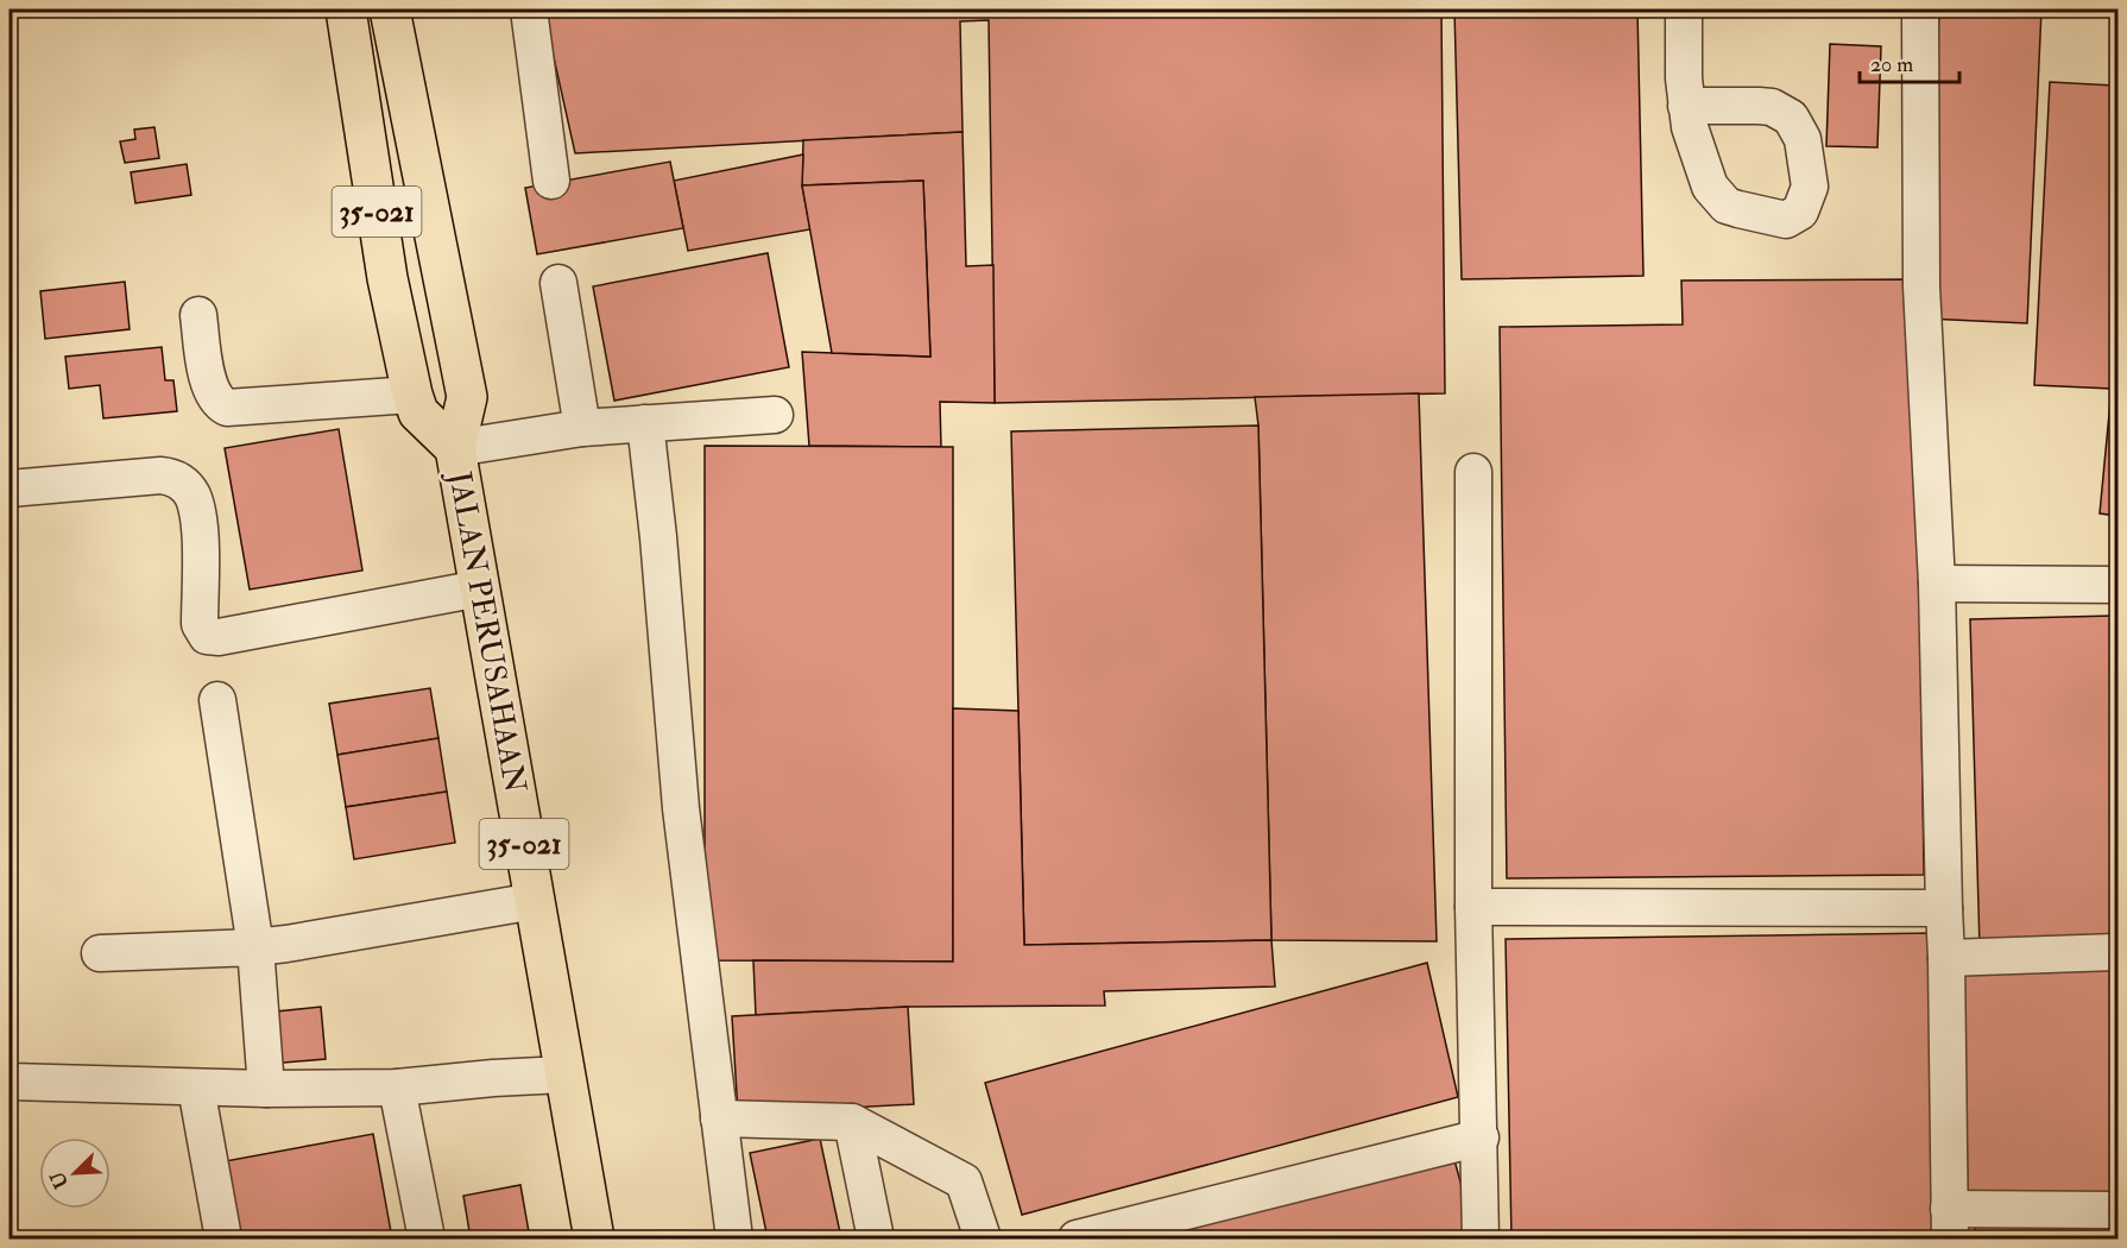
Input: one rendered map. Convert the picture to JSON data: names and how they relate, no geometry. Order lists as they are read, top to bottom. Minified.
{"streets":{"main road":["35-021","JALAN PERUSAHAAN"]},"scale_bar":"20 m","north":"bottom left"}
